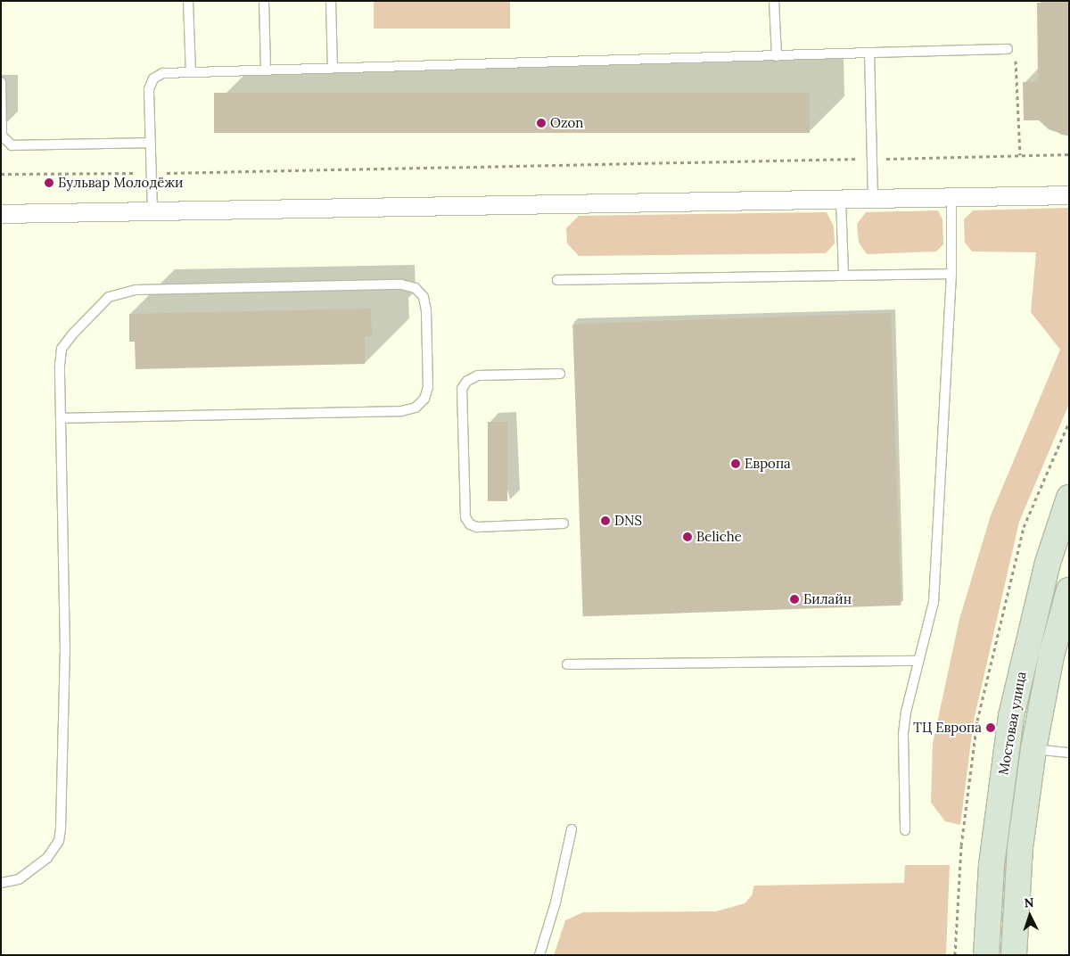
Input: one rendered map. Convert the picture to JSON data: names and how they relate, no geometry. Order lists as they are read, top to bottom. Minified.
{"streets":{"main road":["Мостовая улица"]},"places":["Ozon","Бульвар Молодёжи","Европа","DNS","Beliche","Билайн","ТЦ Европа"],"north":"top"}
